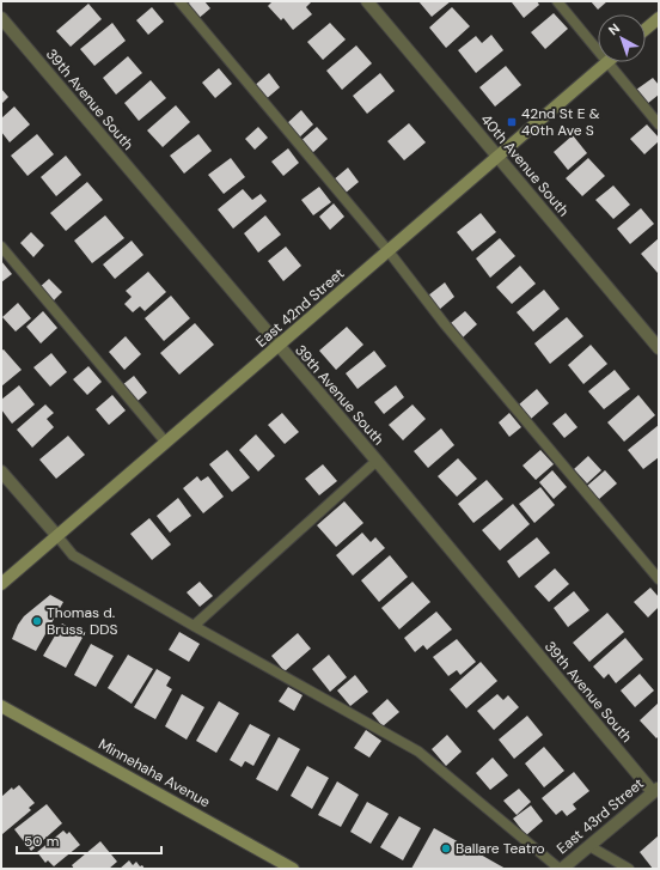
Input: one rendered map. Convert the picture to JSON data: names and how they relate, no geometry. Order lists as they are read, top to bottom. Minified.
{"streets":{"street":["39th Avenue South","40th Avenue South","East 42nd Street","Minnehaha Avenue","East 43rd Street"]},"crossings":[["39th Avenue South","East 42nd Street"],["39th Avenue South","East 43rd Street"],["40th Avenue South","East 42nd Street"]],"places":{"transit":["42nd St E & 40th Ave S"],"other":["Thomas d. Bruss, DDS","Ballare Teatro"]},"scale_bar":"50 m","north":"top left"}
